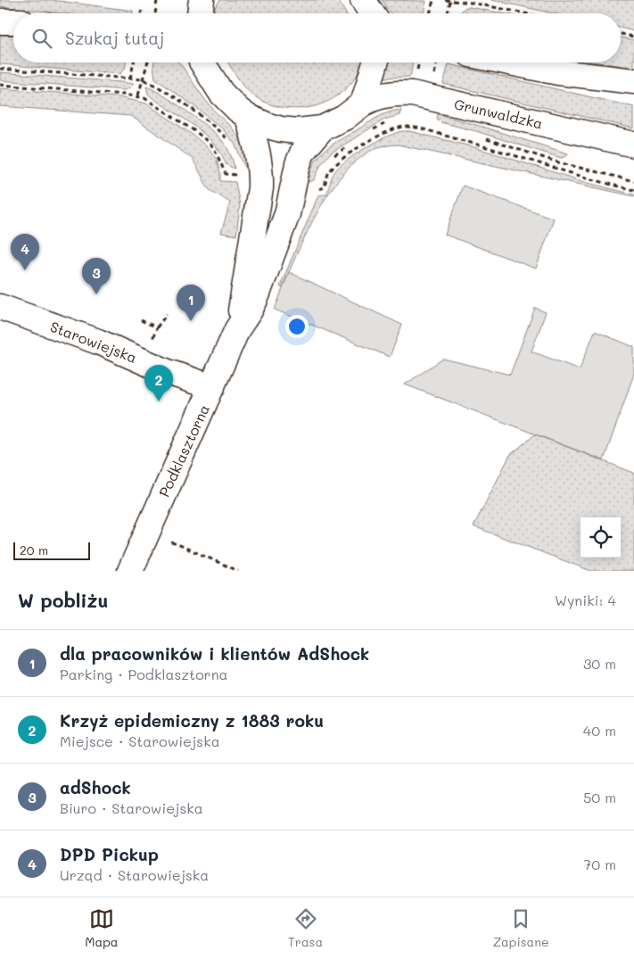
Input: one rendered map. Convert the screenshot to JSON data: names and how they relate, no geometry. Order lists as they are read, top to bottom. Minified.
{"streets":{"street":["Grunwaldzka","Starowiejska","Podklasztorna"]},"crossings":[["Grunwaldzka","Podklasztorna"],["Starowiejska","Podklasztorna"]],"scale_bar":"20 m","page":{"search":"Szukaj tutaj","pins":["4","3","1","2"],"scale":"20 m","heading":["W pobliżu","Wyniki: 4"],"list":[{"mark":"1","name":"dla pracowników i klientów AdShock","note":"Parking · Podklasztorna","value":"30 m"},{"mark":"2","name":"Krzyż epidemiczny z 1883 roku","note":"Miejsce · Starowiejska","value":"40 m"},{"mark":"3","name":"adShock","note":"Biuro · Starowiejska","value":"50 m"},{"mark":"4","name":"DPD Pickup","note":"Urząd · Starowiejska","value":"70 m"}],"nav":["Mapa","Trasa","Zapisane"]}}
